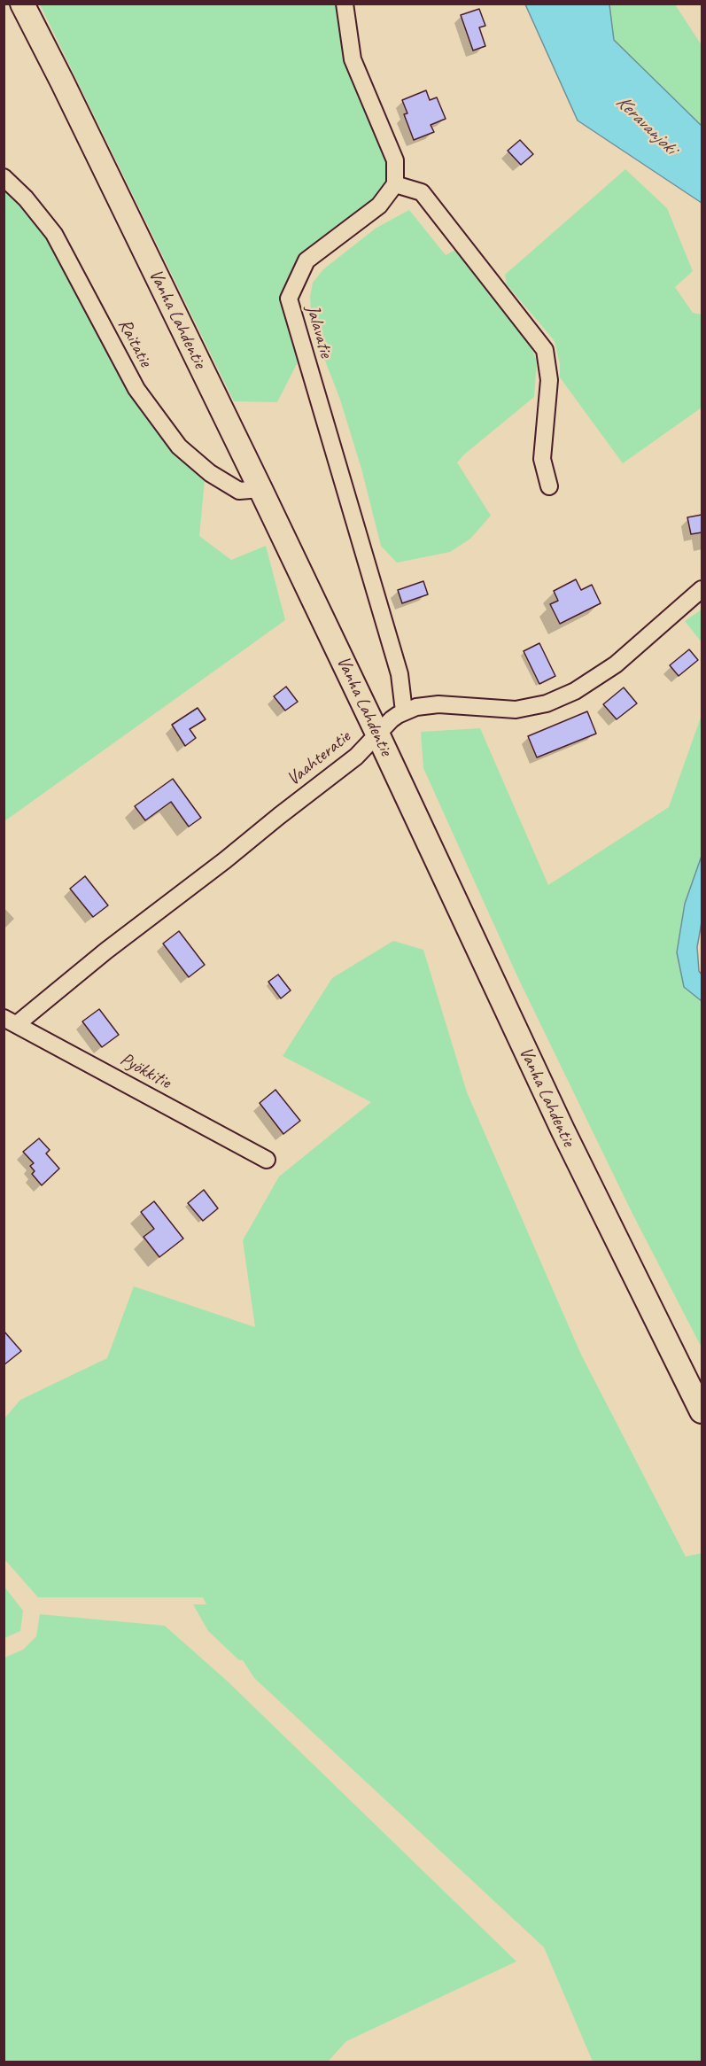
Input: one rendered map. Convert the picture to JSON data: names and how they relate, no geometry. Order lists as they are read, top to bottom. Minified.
{"streets":{"main road":["Vanha Lahdentie"],"street":["Jalavatie","Raitatie","Vaahteratie","Pyökkitie"]},"crossings":[["Vanha Lahdentie","Raitatie"],["Vanha Lahdentie","Vaahteratie"],["Jalavatie","Vaahteratie"],["Vaahteratie","Pyökkitie"]],"water":["Keravanjoki"]}
